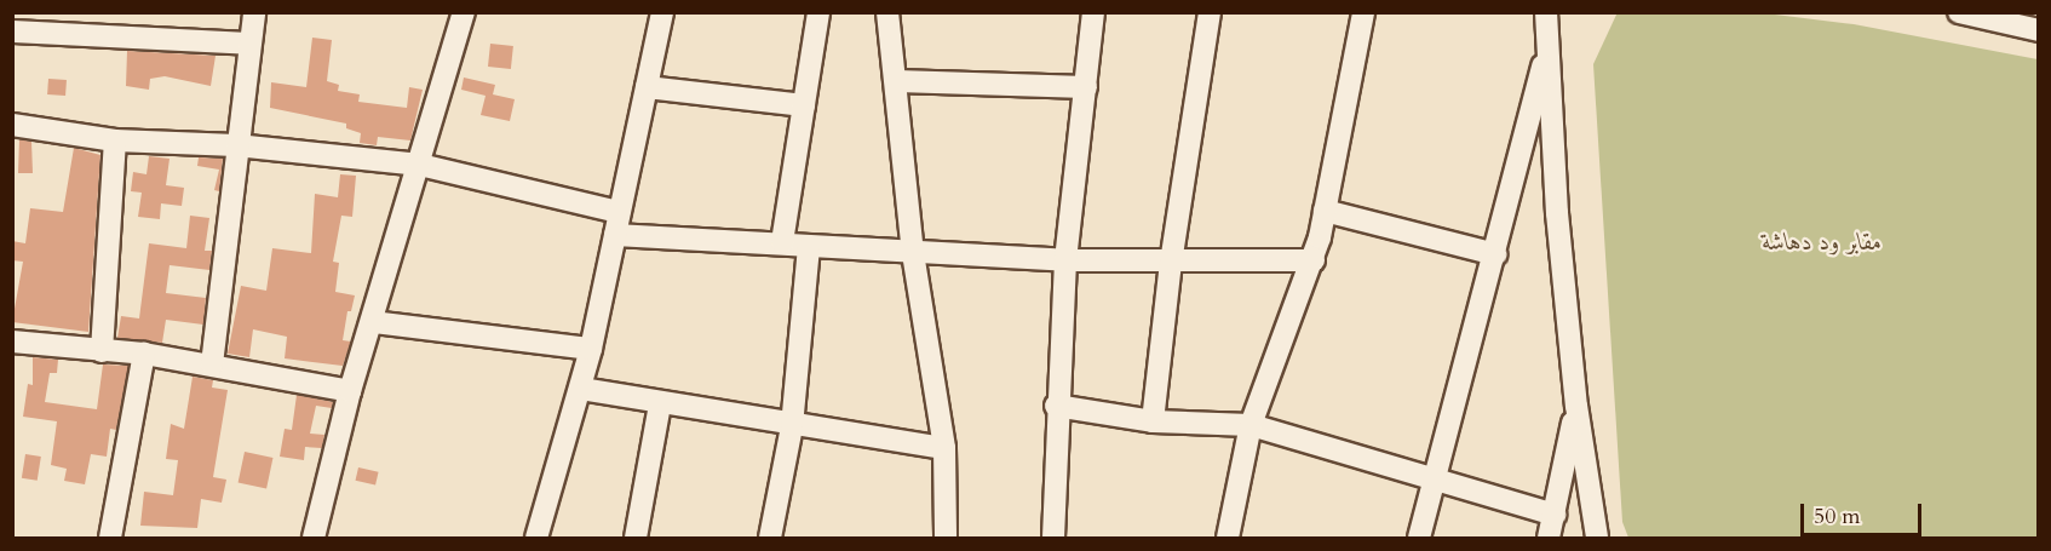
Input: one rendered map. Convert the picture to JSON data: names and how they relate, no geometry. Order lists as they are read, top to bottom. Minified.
{"parks":["مقابر ود دهاشة"],"scale_bar":"50 m"}
